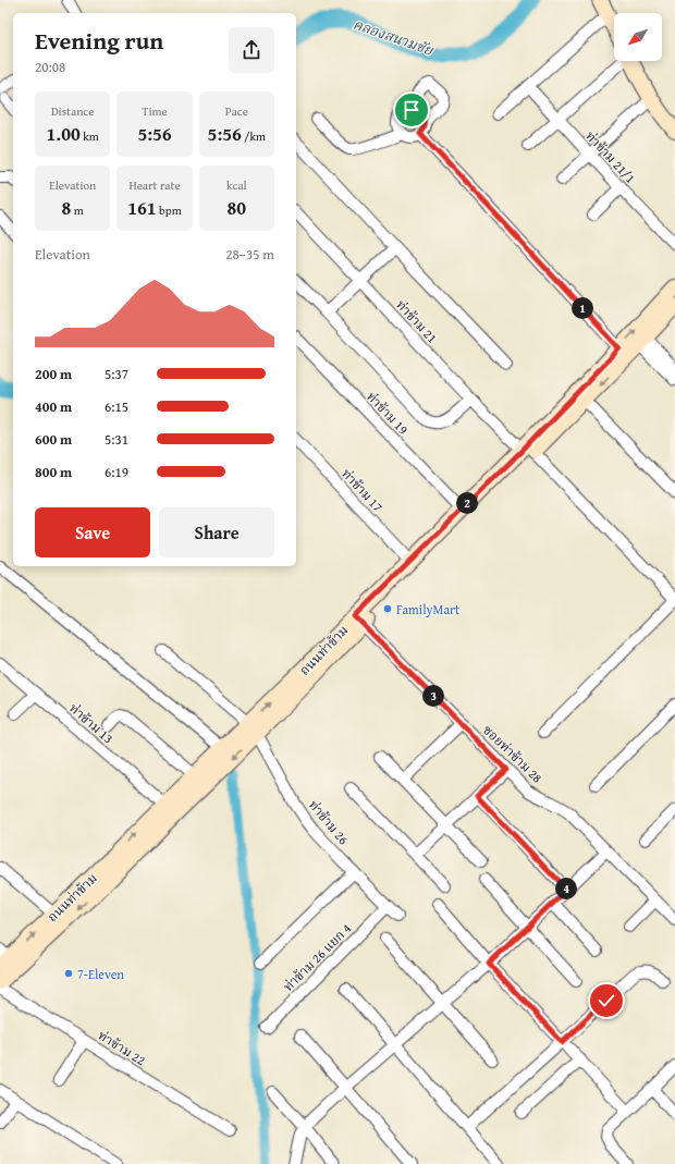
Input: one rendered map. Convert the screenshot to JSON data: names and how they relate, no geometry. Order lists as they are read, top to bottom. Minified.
{"streets":{"street":["ท่าข้าม 21/1","ท่าข้าม 21","ท่าข้าม 19","ท่าข้าม 17","ถนนท่าข้าม","ท่าข้าม 13","ซอยท่าข้าม 28","ท่าข้าม 26","ท่าข้าม 26 แยก 4","ท่าข้าม 22"]},"crossings":[["ท่าข้าม 21","ถนนท่าข้าม"],["ท่าข้าม 19","ถนนท่าข้าม"],["ท่าข้าม 17","ถนนท่าข้าม"],["ถนนท่าข้าม","ท่าข้าม 13"],["ถนนท่าข้าม","ซอยท่าข้าม 28"],["ถนนท่าข้าม","ท่าข้าม 26"],["ท่าข้าม 26","ท่าข้าม 26 แยก 4"]],"water":["คลองสนามชัย"],"places":["FamilyMart","7-Eleven"],"north":"bottom left","page":{"heading":["Evening run","20:08"],"stats":[["Distance","1.00 km"],["Time","5:56"],["Pace","5:56 /km"],["Elevation","8 m"],["Heart rate","161 bpm"],["kcal","80"]],"chart":["Elevation","28–35 m"],"pins":["1","2","3","4"],"list":[{"name":"200 m","note":"5:37"},{"name":"400 m","note":"6:15"},{"name":"600 m","note":"5:31"},{"name":"800 m","note":"6:19"}],"buttons":["Save","Share"]}}
